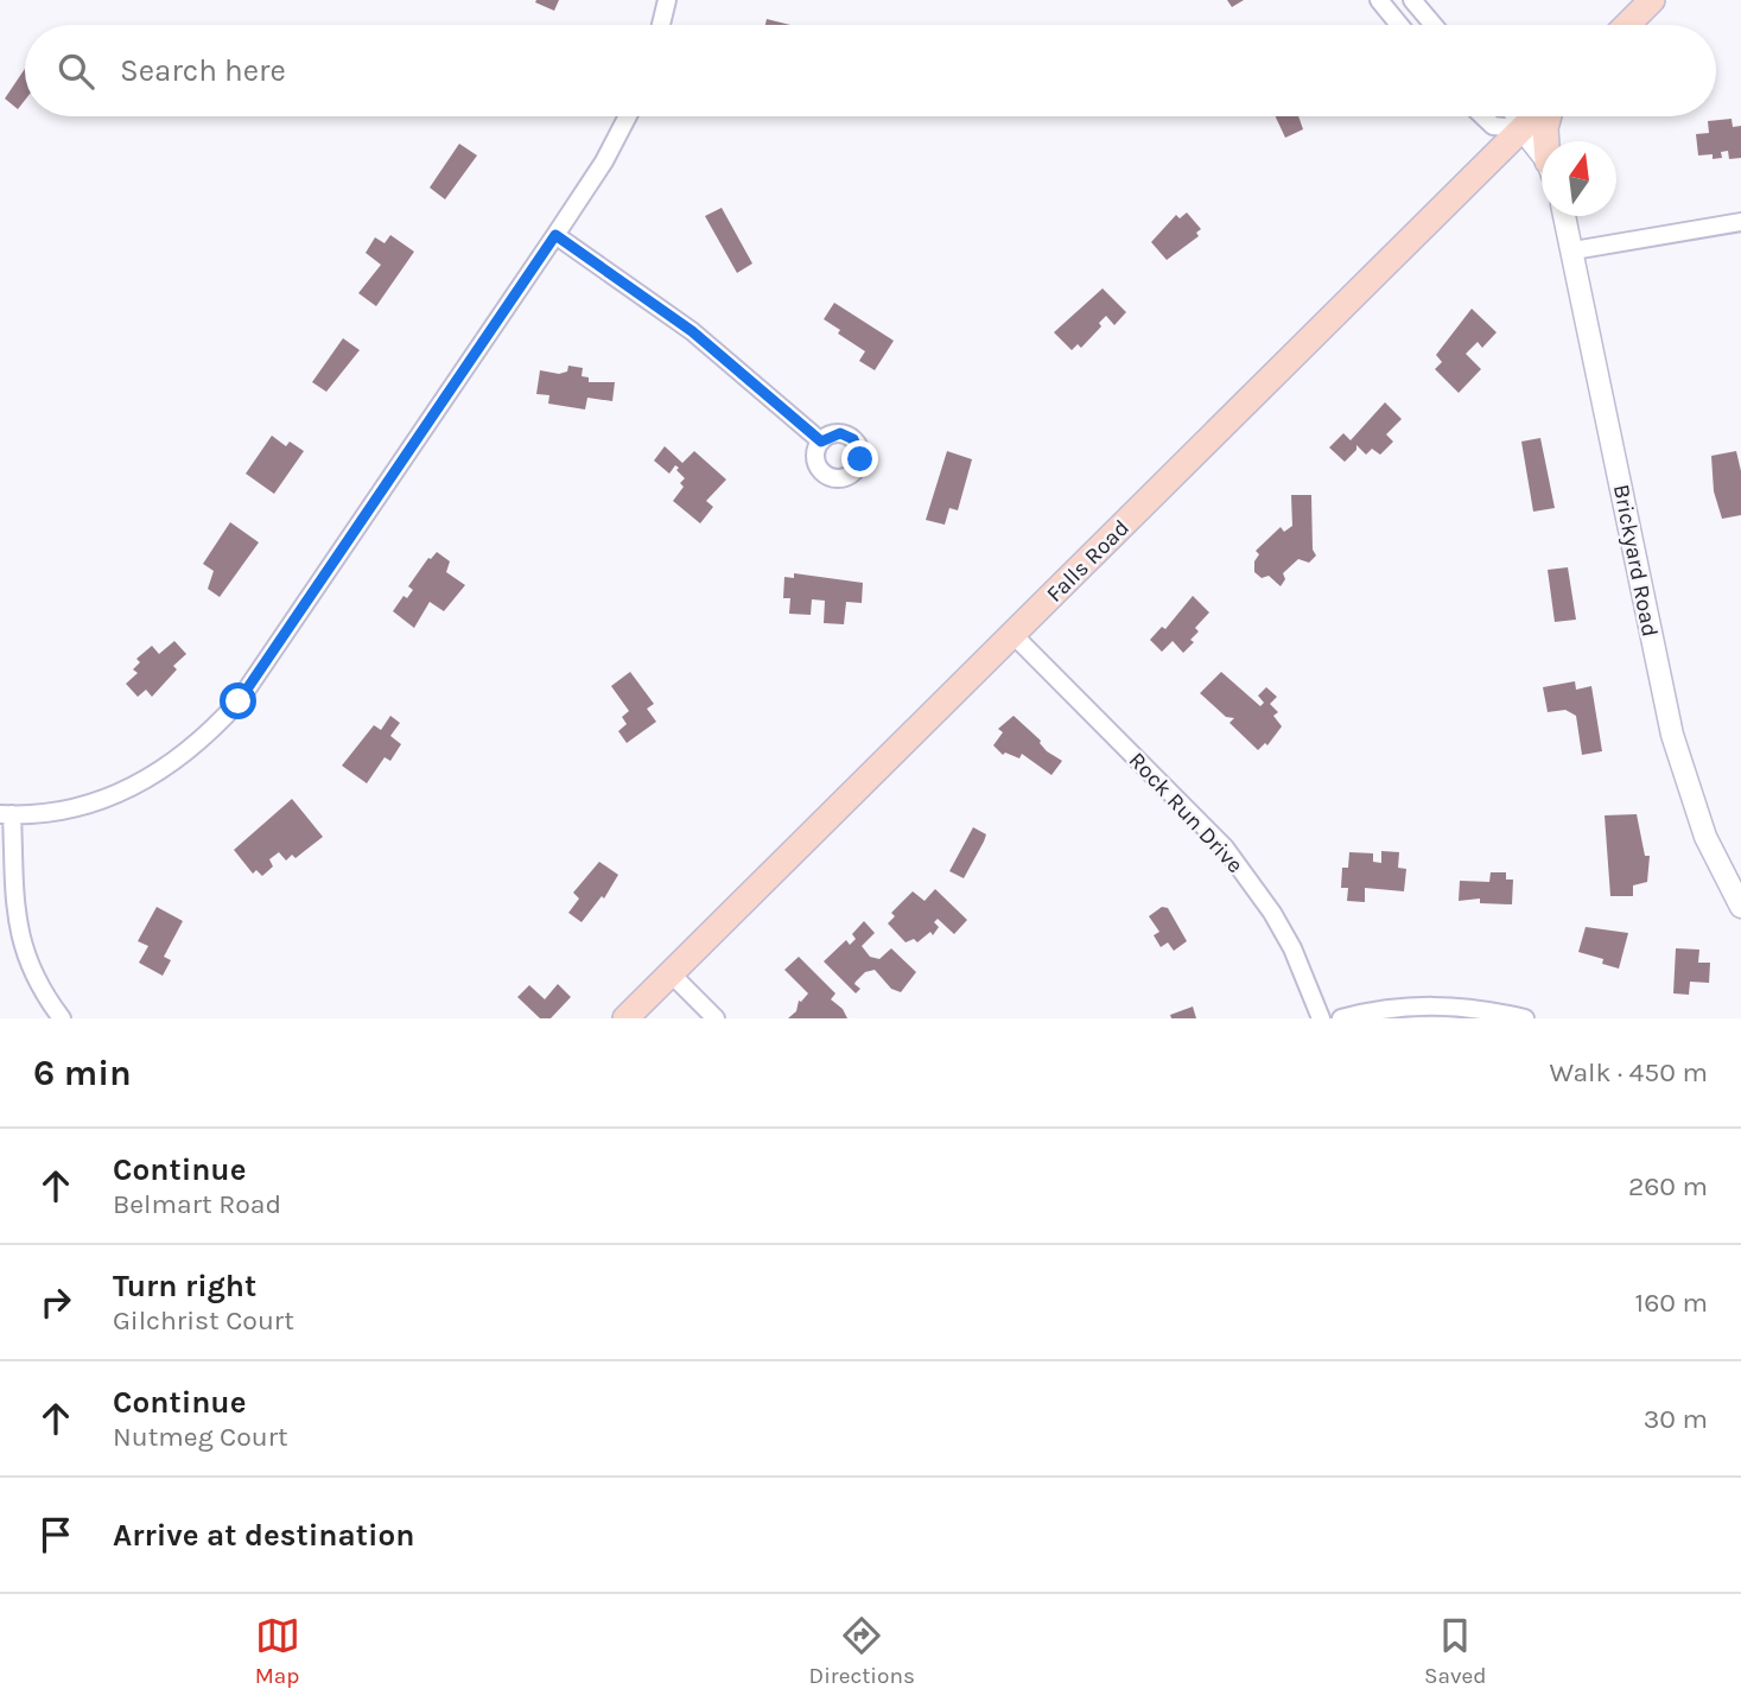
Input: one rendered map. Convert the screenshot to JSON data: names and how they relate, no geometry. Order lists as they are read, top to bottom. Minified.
{"streets":{"main road":["Falls Road"],"street":["Brickyard Road","Rock Run Drive"]},"crossings":[["Falls Road","Rock Run Drive"]],"north":"top","page":{"search":"Search here","heading":["6 min","Walk · 450 m"],"list":[["Continue","Belmart Road","260 m"],["Turn right","Gilchrist Court","160 m"],["Continue","Nutmeg Court","30 m"],"Arrive at destination"],"nav":["Map","Directions","Saved"]}}
